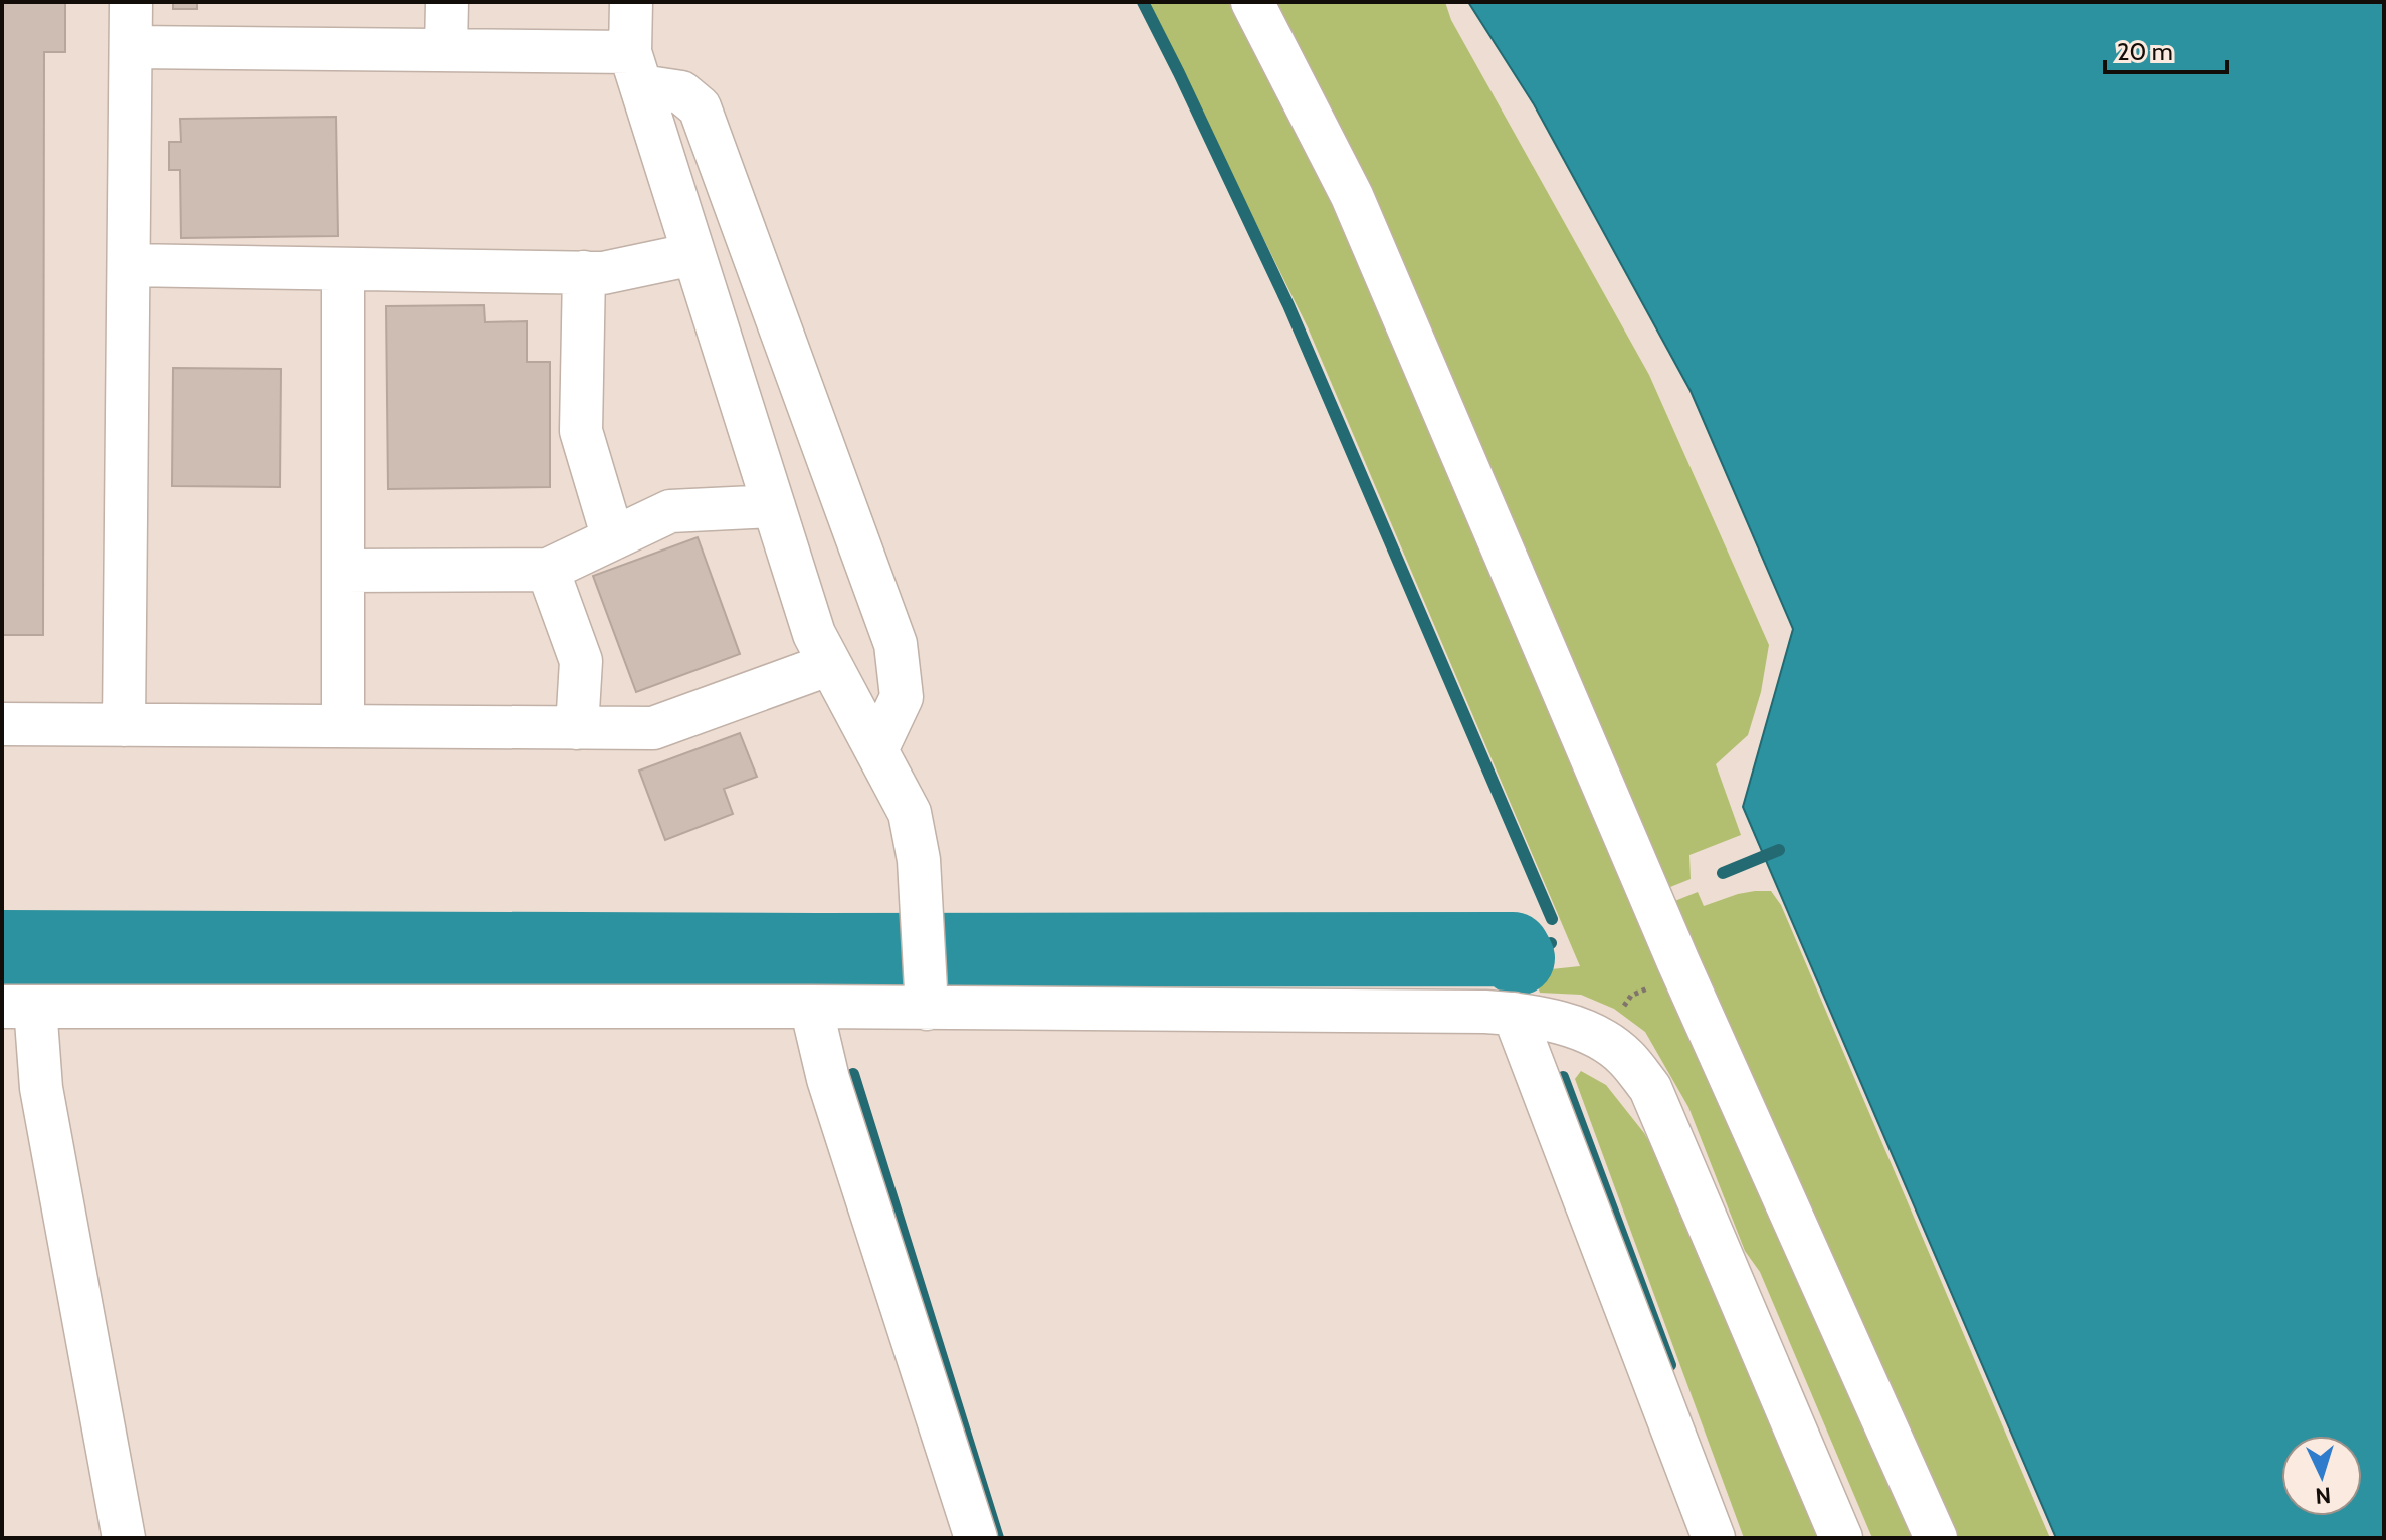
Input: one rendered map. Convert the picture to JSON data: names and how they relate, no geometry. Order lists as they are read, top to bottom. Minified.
{"scale_bar":"20 m","north":"bottom"}
